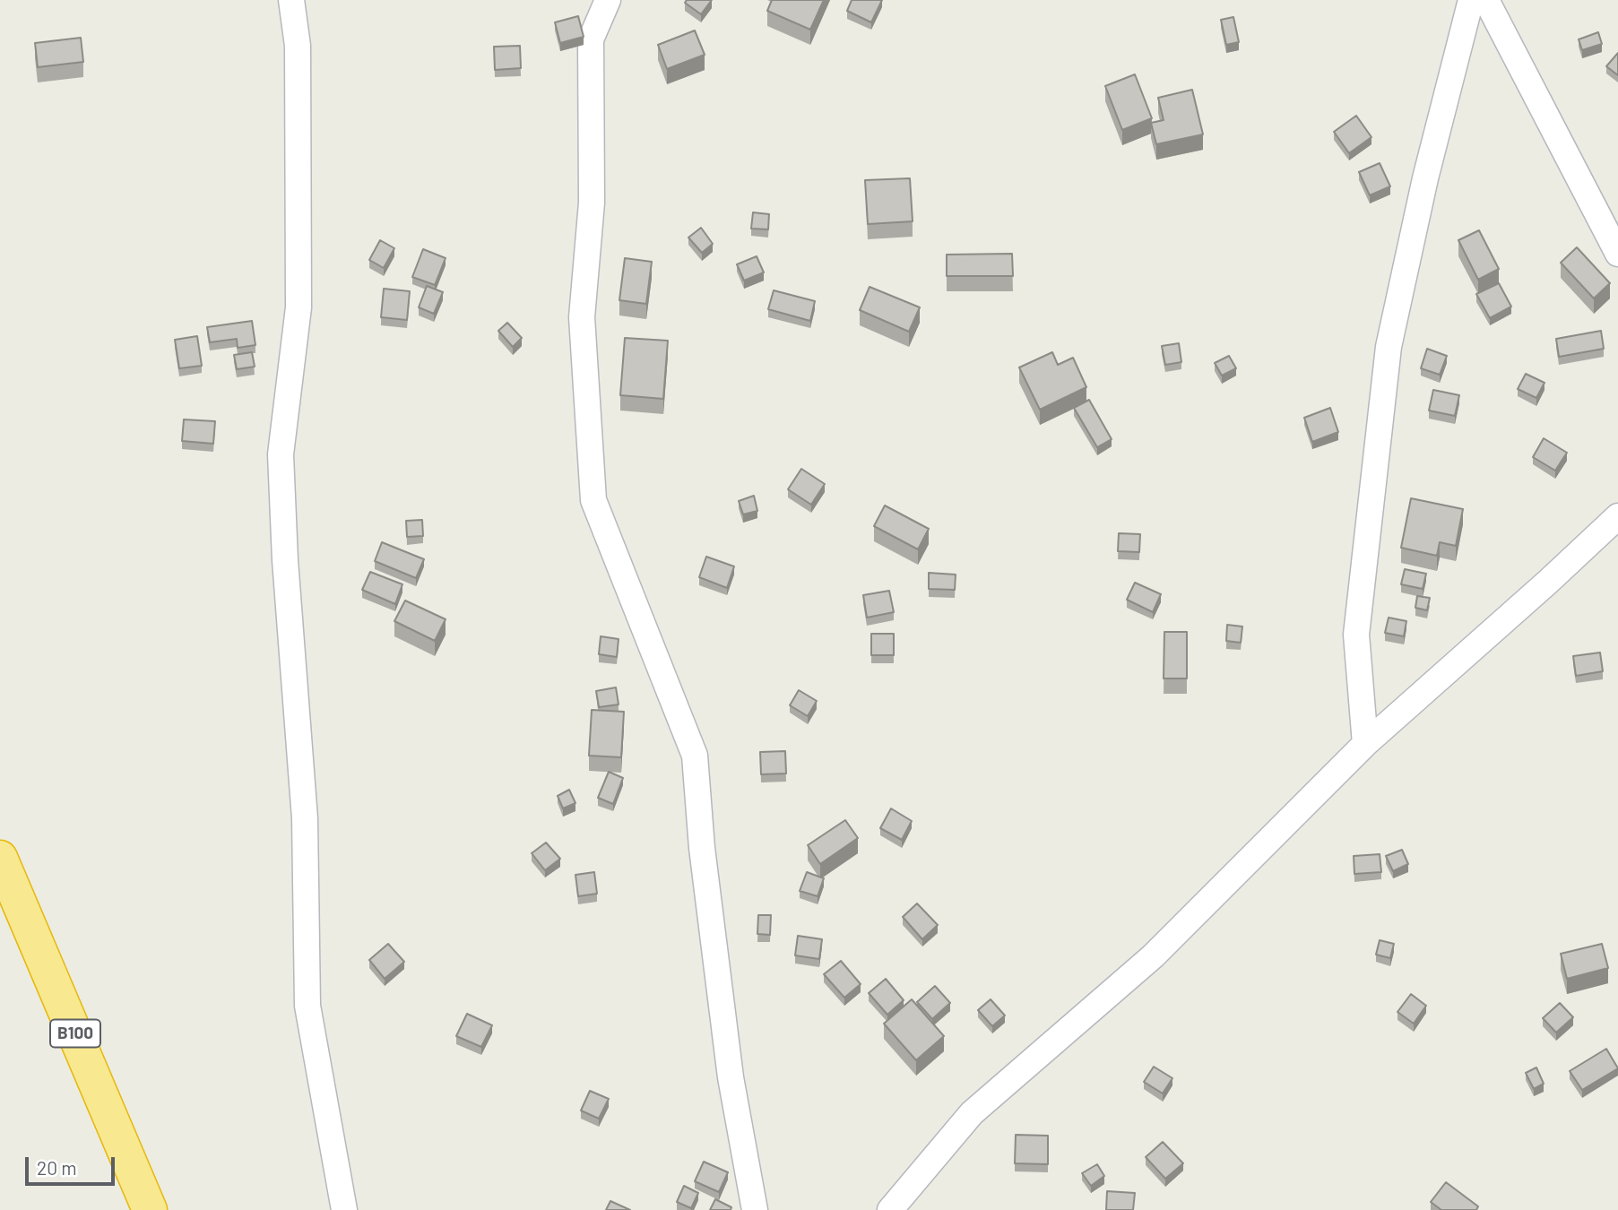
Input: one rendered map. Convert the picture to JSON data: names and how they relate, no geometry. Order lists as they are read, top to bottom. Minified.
{"streets":{"highway":["B100"]},"scale_bar":"20 m"}
